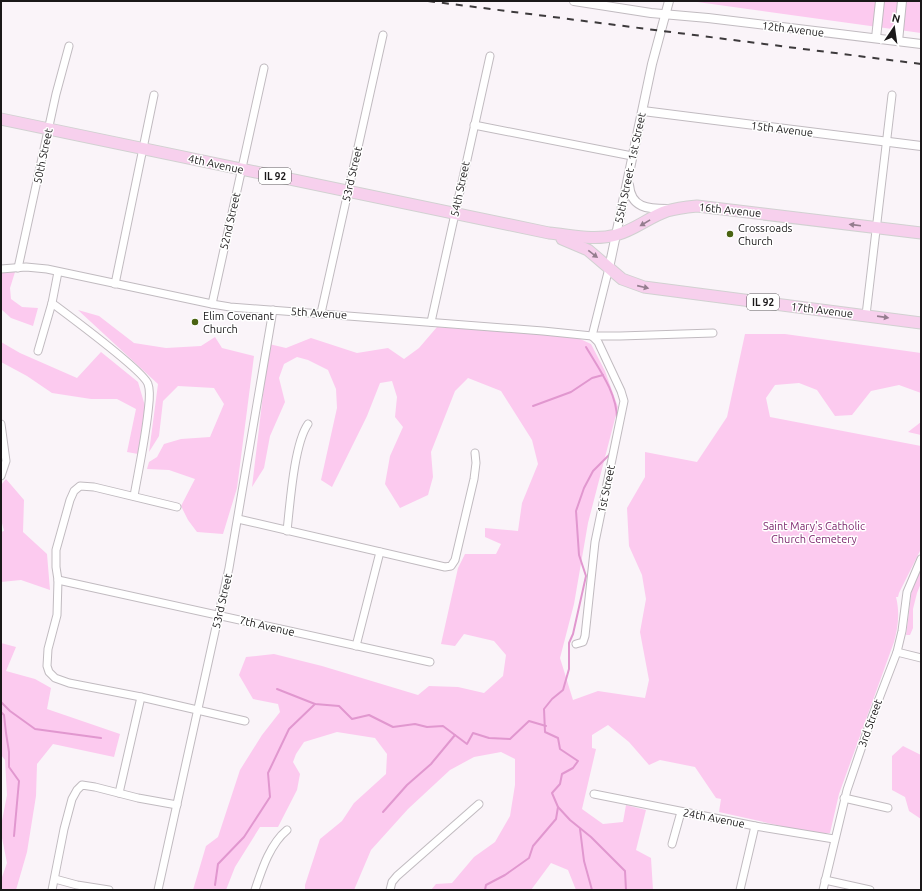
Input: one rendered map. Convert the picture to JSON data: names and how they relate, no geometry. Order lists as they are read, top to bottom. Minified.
{"streets":{"main road":["4th Avenue","IL 92","16th Avenue","17th Avenue"],"street":["12th Avenue","15th Avenue","50th Street","55th Street - 1st Street","53rd Street","54th Street","52nd Street","5th Avenue","1st Street","7th Avenue","3rd Street","24th Avenue"]},"crossings":[["12th Avenue","55th Street - 1st Street"],["15th Avenue","55th Street - 1st Street"],["50th Street","4th Avenue"],["50th Street","5th Avenue"],["4th Avenue","55th Street - 1st Street"],["4th Avenue","53rd Street"],["4th Avenue","54th Street"],["4th Avenue","16th Avenue"],["4th Avenue","52nd Street"],["4th Avenue","17th Avenue"],["55th Street - 1st Street","16th Avenue"],["55th Street - 1st Street","17th Avenue"],["55th Street - 1st Street","5th Avenue"],["55th Street - 1st Street","1st Street"],["53rd Street","5th Avenue"],["53rd Street","7th Avenue"],["54th Street","5th Avenue"],["52nd Street","5th Avenue"],["5th Avenue","1st Street"],["3rd Street","24th Avenue"]],"one_way":["16th Avenue","17th Avenue"],"parks":["Saint Mary's Catholic Church Cemetery"],"places":["Crossroads Church","Elim Covenant Church"],"north":"top"}
